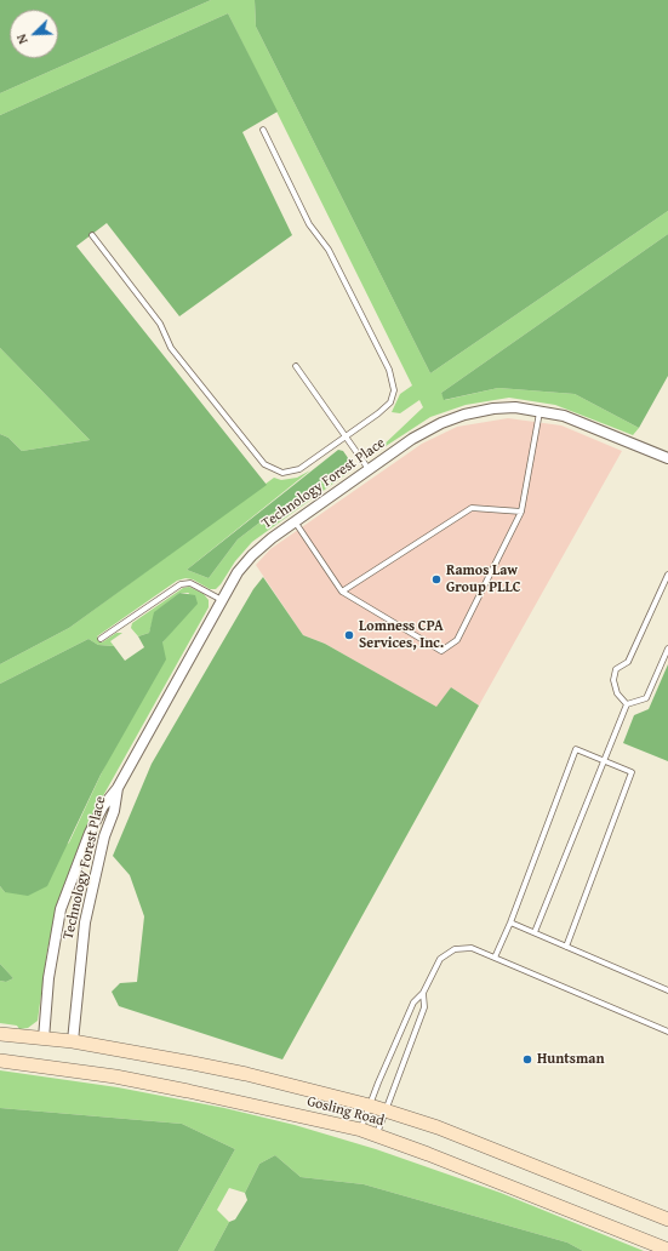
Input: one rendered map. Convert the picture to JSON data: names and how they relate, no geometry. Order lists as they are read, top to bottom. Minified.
{"streets":{"main road":["Gosling Road"],"street":["Technology Forest Place"]},"crossings":[["Technology Forest Place","Gosling Road"]],"places":["Ramos Law Group PLLC","Lomness CPA Services, Inc.","Huntsman"],"north":"bottom left"}
